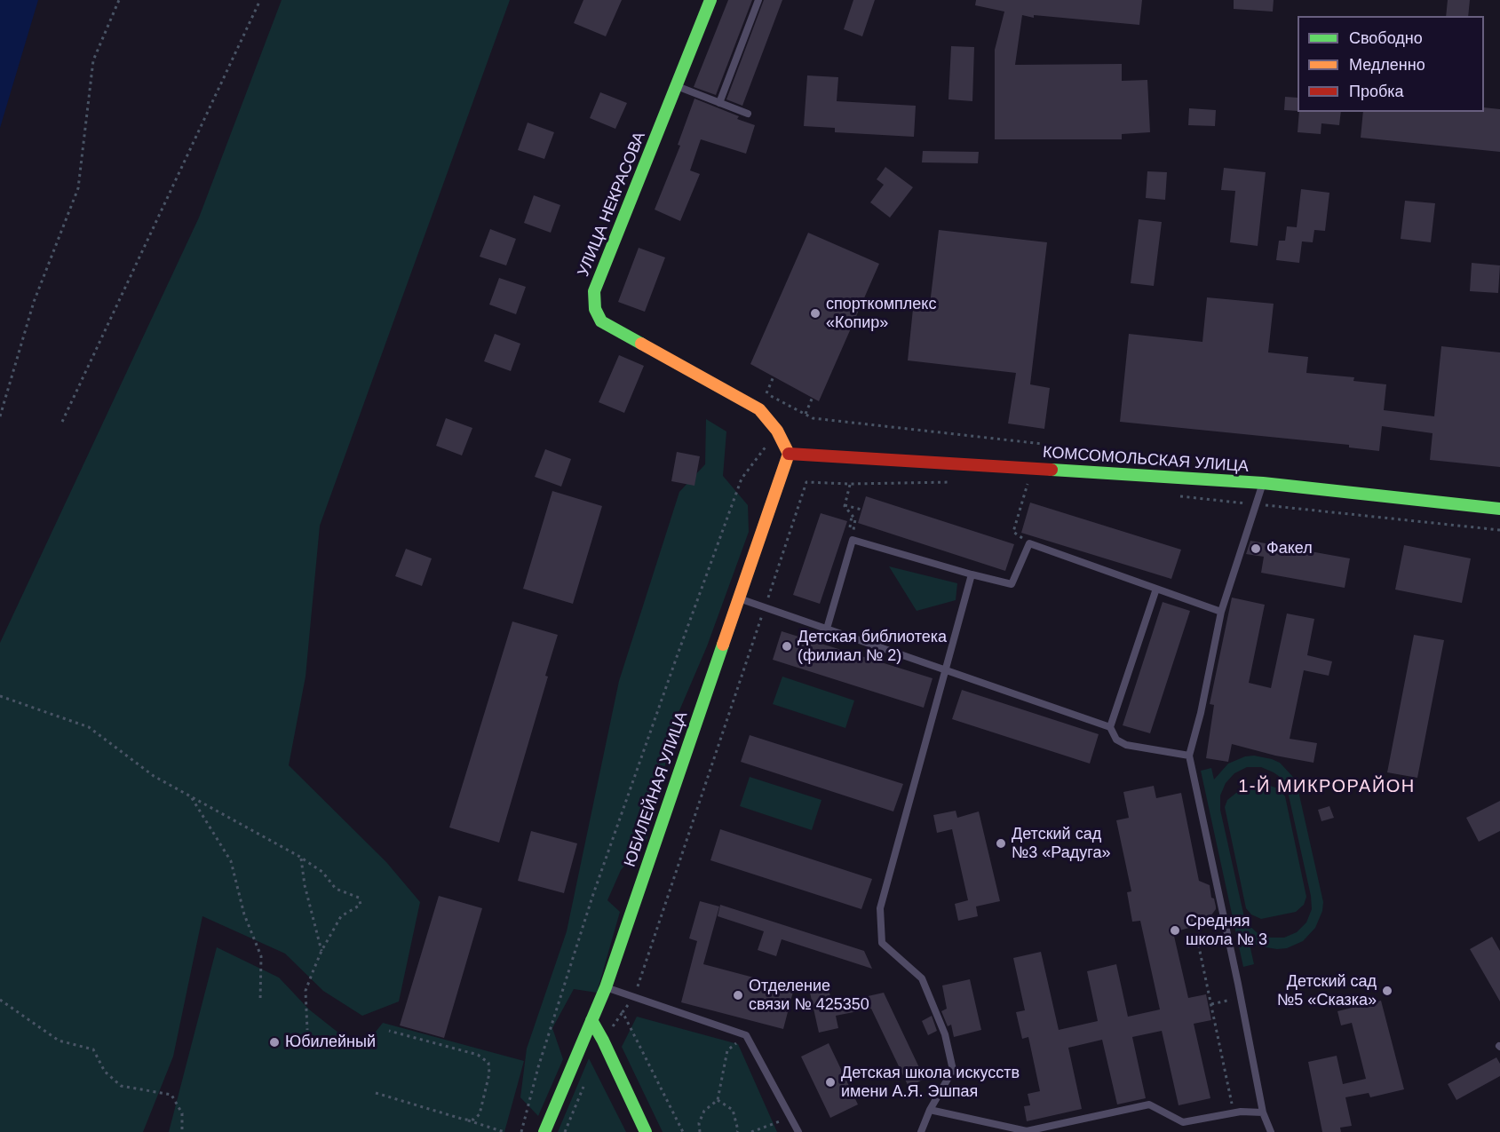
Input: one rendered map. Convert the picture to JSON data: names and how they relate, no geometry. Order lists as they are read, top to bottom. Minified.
{"streets":{"street":["УЛИЦА НЕКРАСОВА","КОМСОМОЛЬСКАЯ УЛИЦА","ЮБИЛЕЙНАЯ УЛИЦА"]},"crossings":[["УЛИЦА НЕКРАСОВА","КОМСОМОЛЬСКАЯ УЛИЦА"],["УЛИЦА НЕКРАСОВА","ЮБИЛЕЙНАЯ УЛИЦА"],["КОМСОМОЛЬСКАЯ УЛИЦА","ЮБИЛЕЙНАЯ УЛИЦА"]],"districts":["1-Й МИКРОРАЙОН"],"places":["спорткомплекс «Копир»","Факел","Детская библиотека (филиал № 2)","Детский сад №3 «Радуга»","Средняя школа № 3","Детский сад №5 «Сказка»","Отделение связи № 425350","Юбилейный","Детская школа искусств имени А.Я. Эшпая"],"legend":["Свободно","Медленно","Пробка"]}
